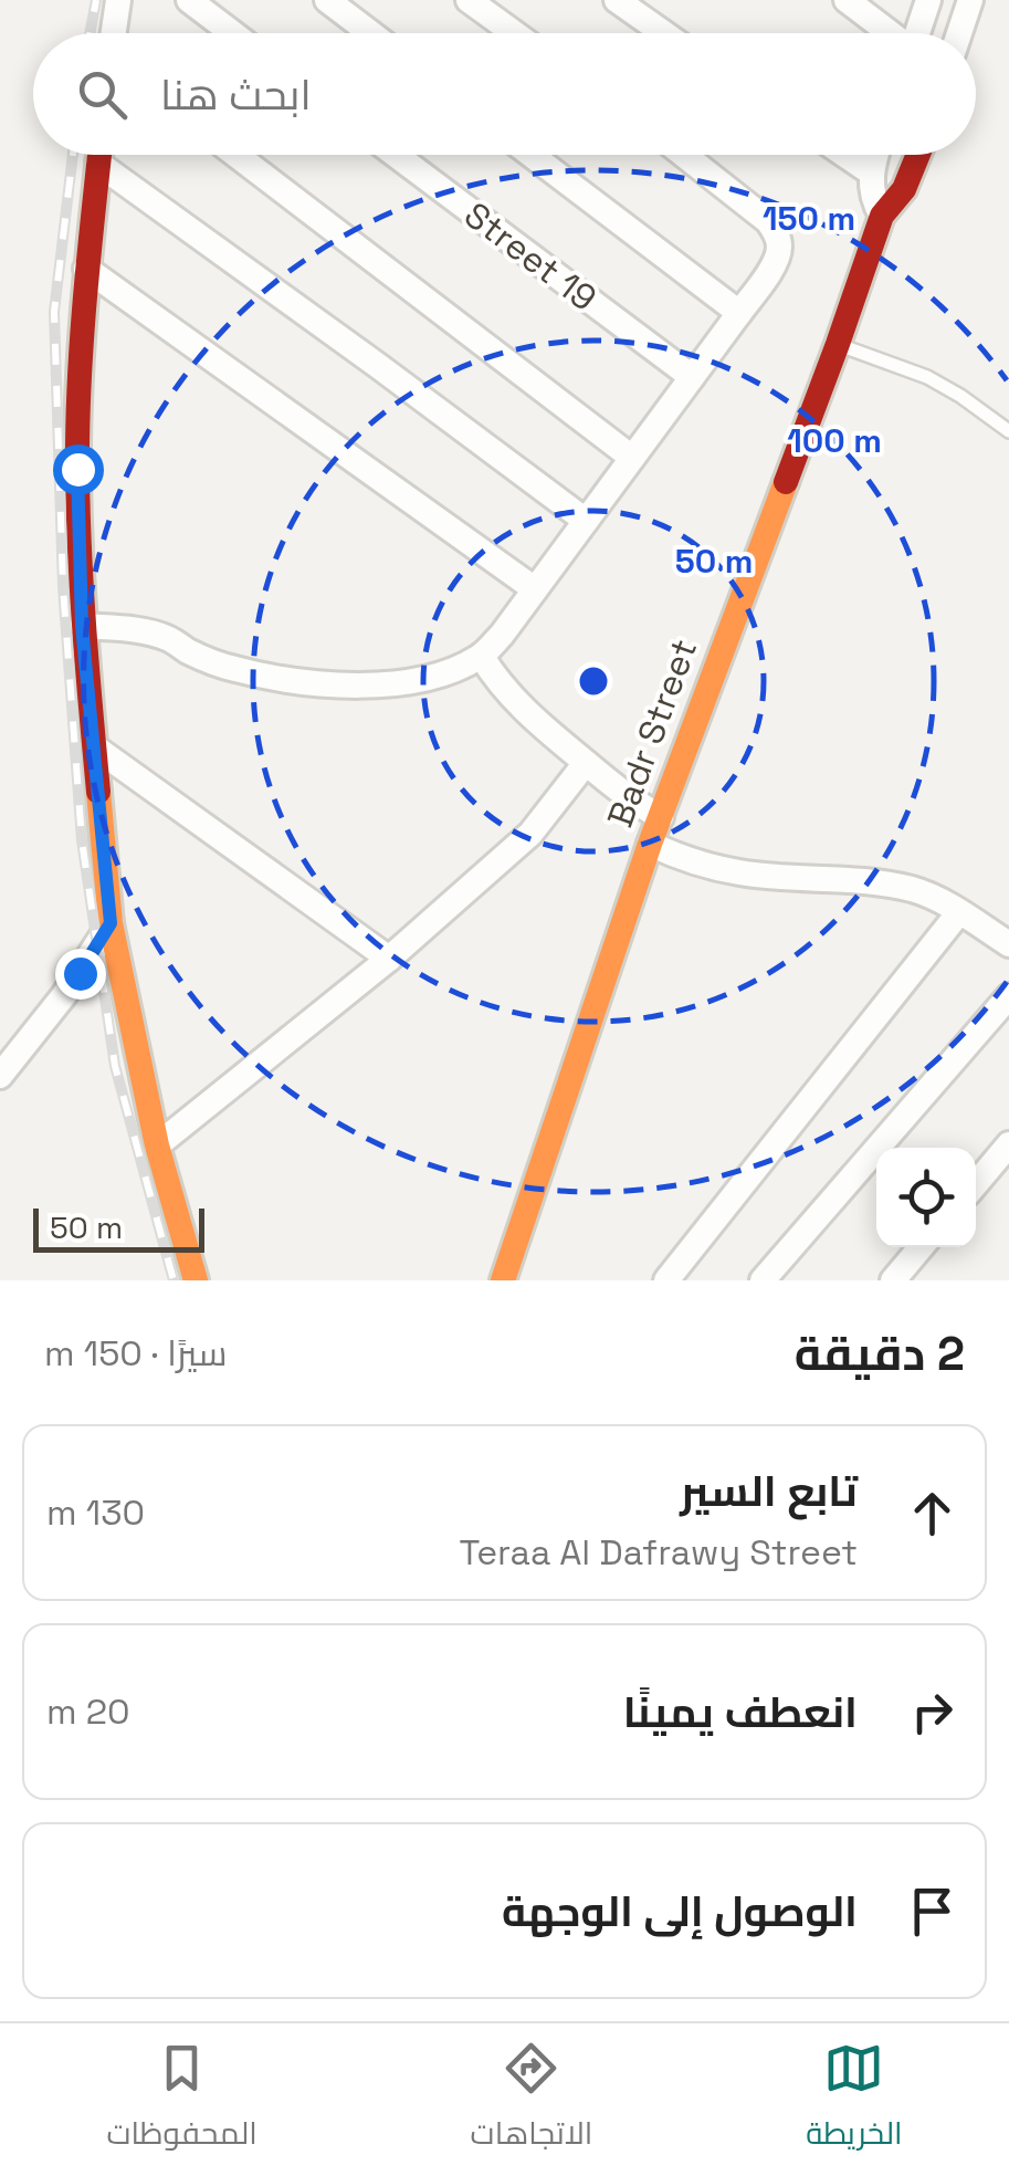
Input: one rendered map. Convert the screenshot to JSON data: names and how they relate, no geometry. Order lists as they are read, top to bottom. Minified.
{"streets":{"street":["Street 19","Badr Street"]},"scale_bar":"50 m","page":{"search":"ابحث هنا","scale":"50 m","heading":["2 دقيقة","سيرًا · 150 m"],"list":[["تابع السير","Teraa Al Dafrawy Street","130 m"],["انعطف يمينًا","20 m"],"الوصول إلى الوجهة"],"nav":["الخريطة","الاتجاهات","المحفوظات"]},"rings":["150 m","100 m","50 m"]}
